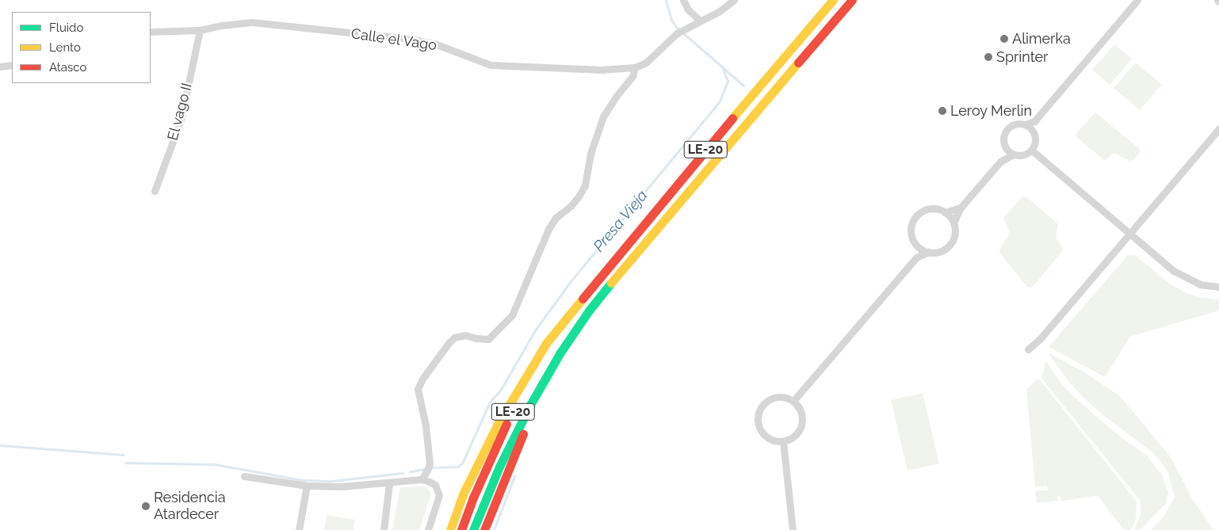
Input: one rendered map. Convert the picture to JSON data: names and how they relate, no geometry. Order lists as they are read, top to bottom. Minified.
{"streets":{"highway":["LE-20"],"street":["Calle el Vago","El vago II"]},"crossings":[["Calle el Vago","El vago II"]],"water":["Presa Vieja"],"places":["Alimerka","Sprinter","Leroy Merlin","Residencia Atardecer"],"legend":["Fluido","Lento","Atasco"]}
